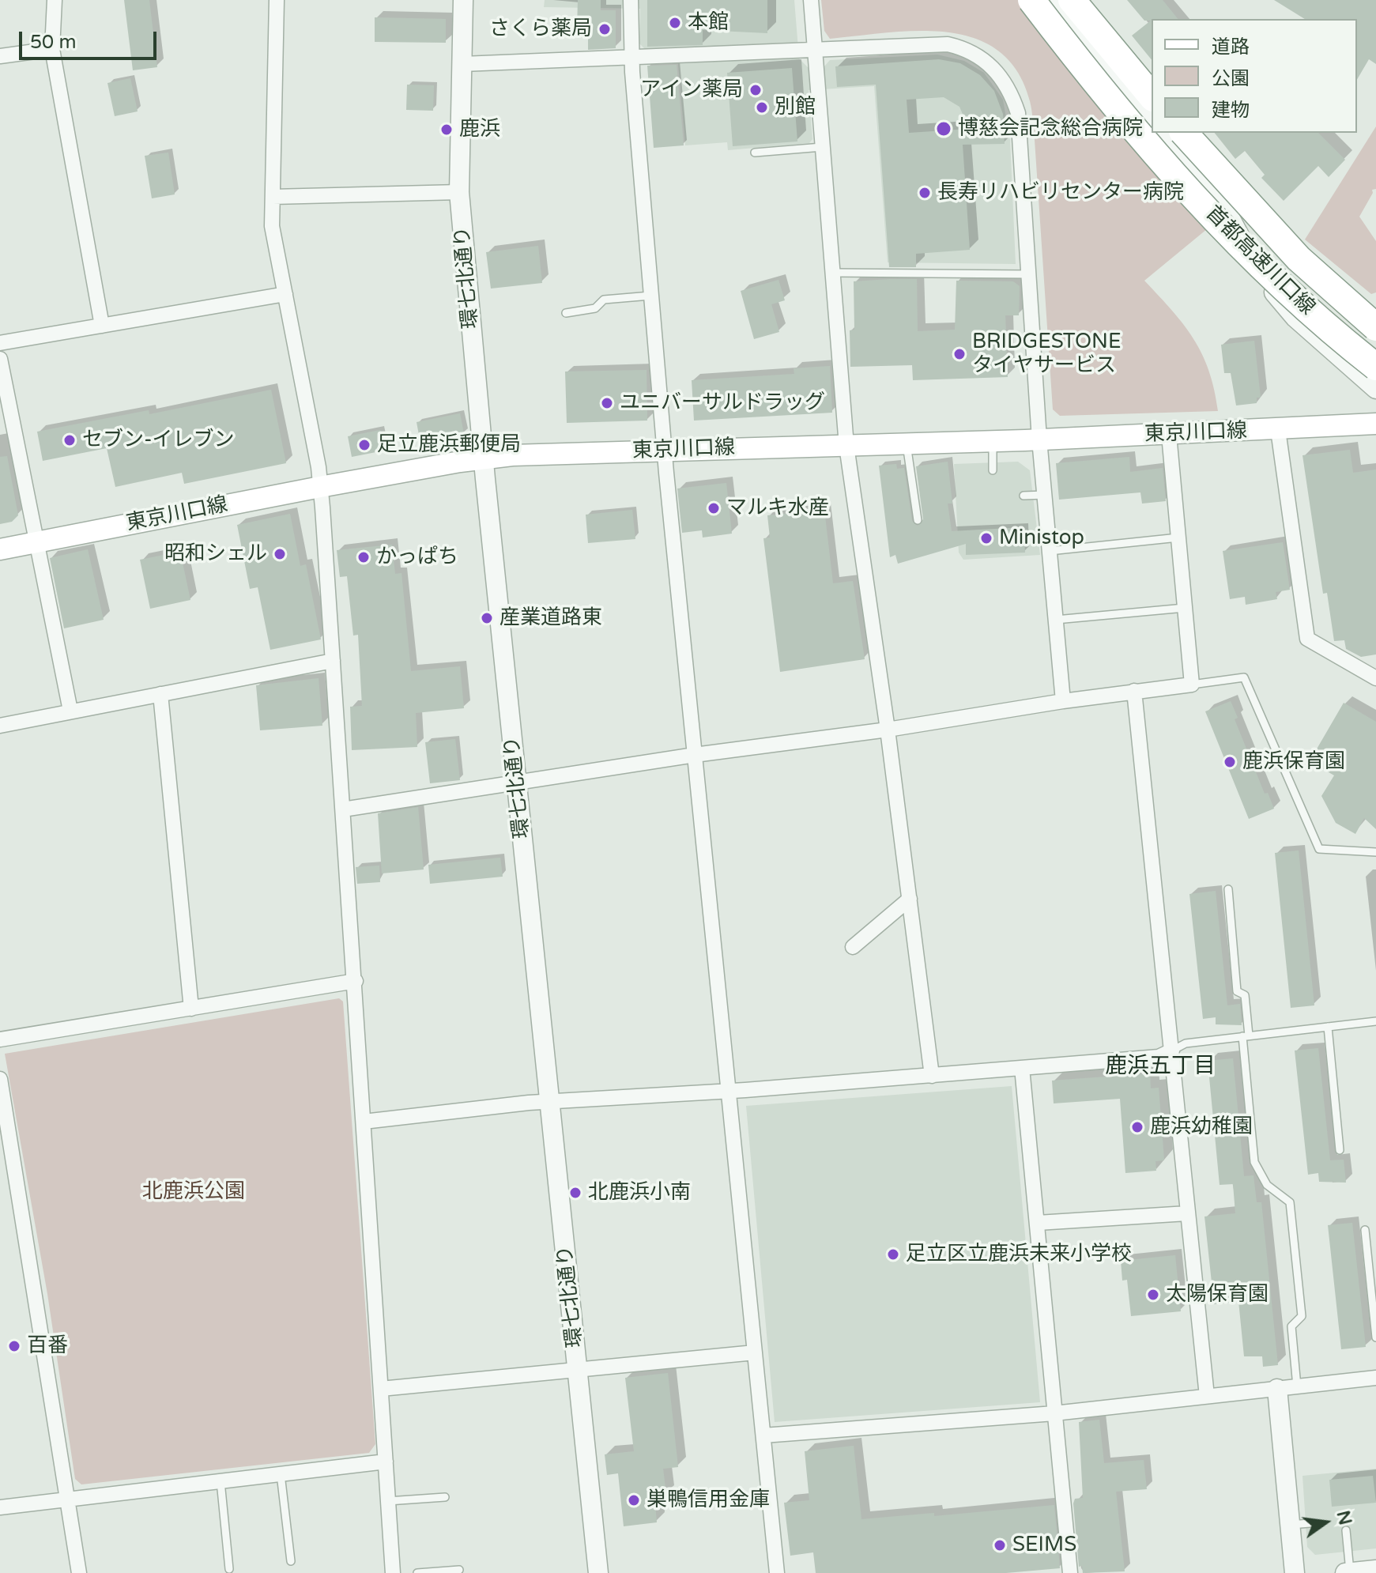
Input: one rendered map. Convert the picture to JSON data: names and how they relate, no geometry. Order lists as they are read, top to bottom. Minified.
{"streets":{"highway":["首都高速川口線"],"main road":["東京川口線"],"street":["環七北通り"]},"crossings":[["環七北通り","東京川口線"]],"districts":["鹿浜五丁目"],"parks":["北鹿浜公園"],"places":["本館","さくら薬局","アイン薬局","別館","博慈会記念総合病院","鹿浜","長寿リハビリセンター病院","BRIDGESTONE タイヤサービス","ユニバーサルドラッグ","セブン-イレブン","足立鹿浜郵便局","マルキ水産","Ministop","昭和シェル","かっぱち","産業道路東","鹿浜保育園","鹿浜幼稚園","北鹿浜小南","足立区立鹿浜未来小学校","太陽保育園","百番","巣鴨信用金庫","SEIMS"],"legend":["道路","公園","建物"],"scale_bar":"50 m","north":"right"}
